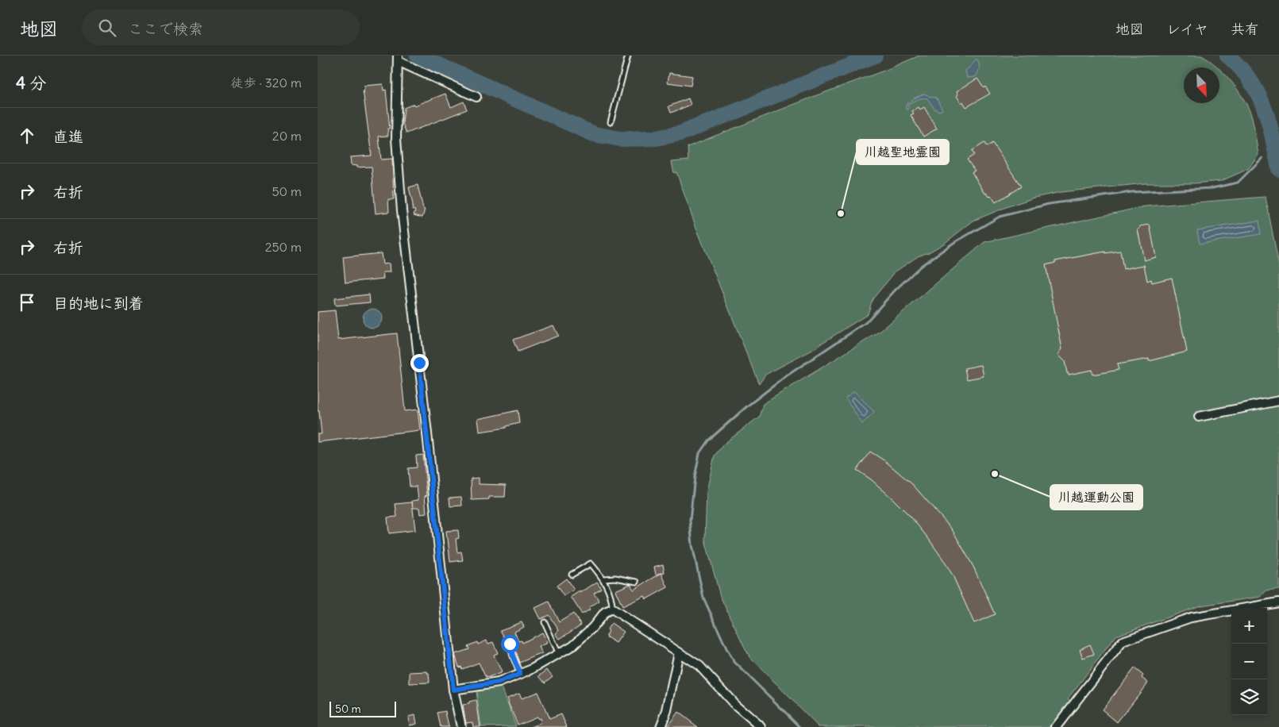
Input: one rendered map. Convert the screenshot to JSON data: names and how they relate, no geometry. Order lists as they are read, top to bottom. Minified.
{"places":["川越聖地霊園","川越運動公園"],"scale_bar":"50 m","north":"bottom right","page":{"header":"地図","search":"ここで検索","nav":["地図","レイヤ","共有"],"heading":["4 分","徒歩 · 320 m"],"list":[["直進","20 m"],["右折","50 m"],["右折","250 m"],"目的地に到着"],"map_buttons":["+","−"],"scale":"50 m"}}
